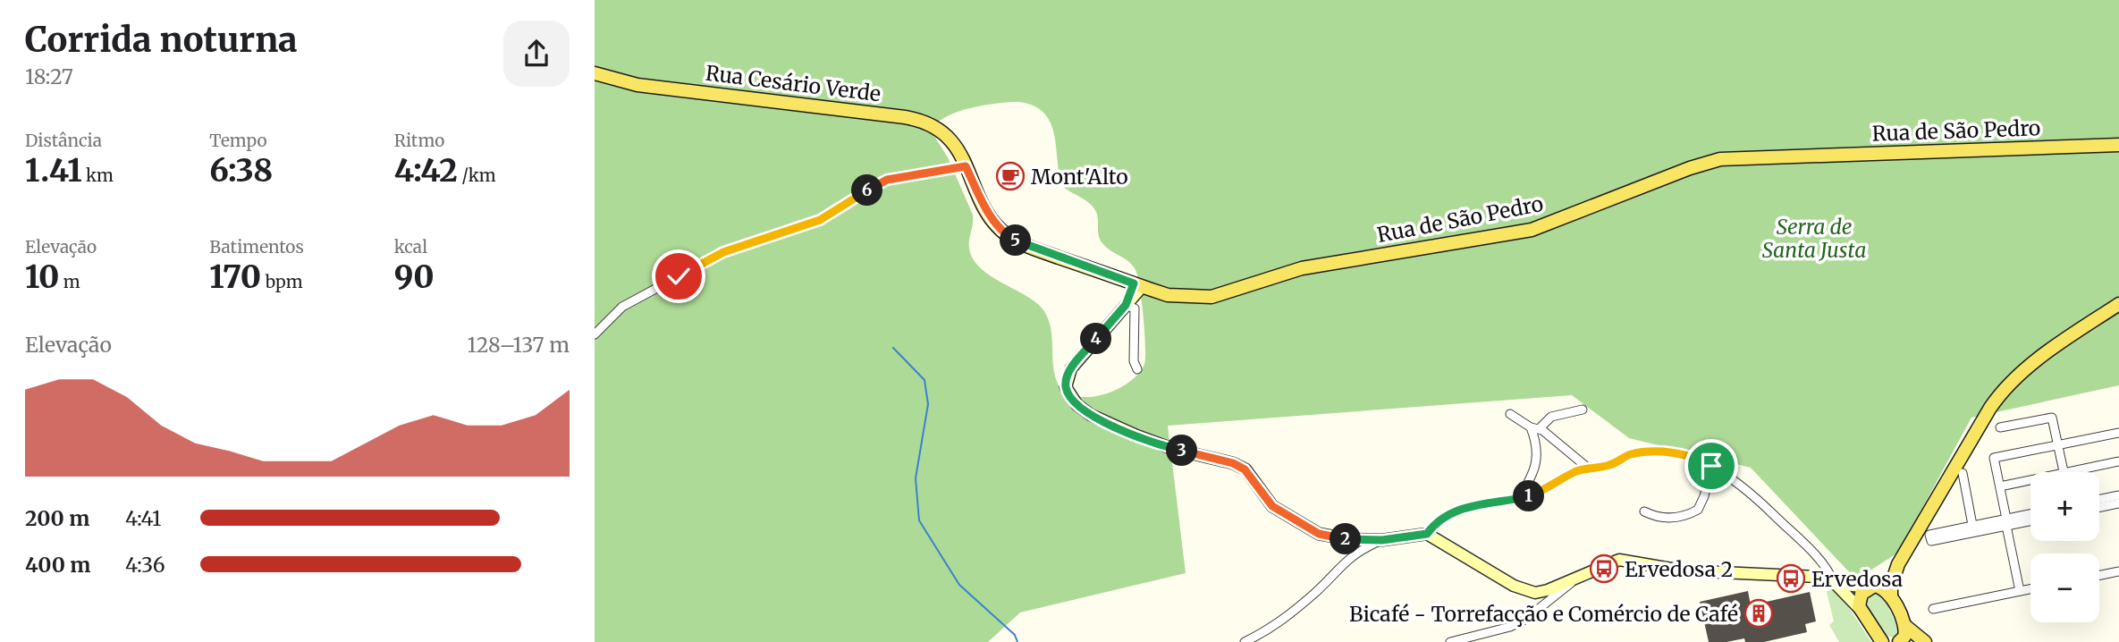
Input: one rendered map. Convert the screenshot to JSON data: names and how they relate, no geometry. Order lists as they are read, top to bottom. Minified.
{"streets":{"main road":["Rua Cesário Verde","Rua de São Pedro"]},"crossings":[["Rua Cesário Verde","Rua de São Pedro"]],"parks":["Serra de Santa Justa"],"places":{"cafe":["Mont'Alto"],"bus stop":["Ervedosa 2","Ervedosa"],"building":["Bicafé - Torrefacção e Comércio de Café"]},"page":{"heading":["Corrida noturna","18:27"],"stats":[["Distância","1.41 km"],["Tempo","6:38"],["Ritmo","4:42 /km"],["Elevação","10 m"],["Batimentos","170 bpm"],["kcal","90"]],"pins":["6","5","4","3","1","2"],"chart":["Elevação","128–137 m"],"map_buttons":["+","−"],"list":[{"name":"200 m","note":"4:41"},{"name":"400 m","note":"4:36"}]}}
